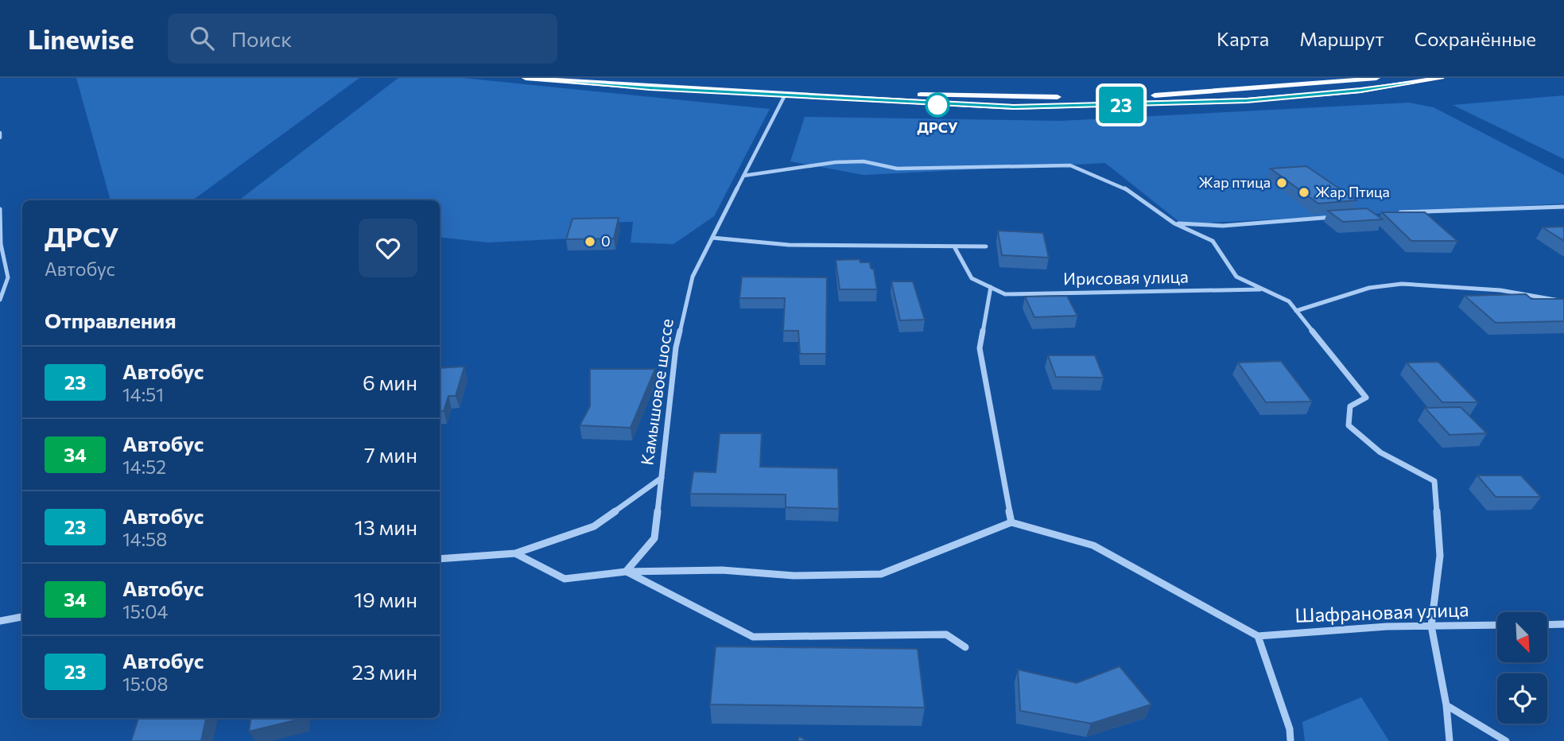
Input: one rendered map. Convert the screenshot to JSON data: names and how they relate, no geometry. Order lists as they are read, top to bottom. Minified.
{"streets":{"street":["Ирисовая улица","Камышовое шоссе","Шафрановая улица"]},"places":["ДРСУ","Жар птица","Жар Птица","0"],"lines":["bus line 23"],"north":"bottom right","page":{"header":"Linewise","search":"Поиск","nav":["Карта","Маршрут","Сохранённые"],"on_map":"23","heading":[["ДРСУ","Автобус"],"Отправления"],"list":[{"mark":"23","name":"Автобус","note":"14:51","value":"6 мин"},{"mark":"34","name":"Автобус","note":"14:52","value":"7 мин"},{"mark":"23","name":"Автобус","note":"14:58","value":"13 мин"},{"mark":"34","name":"Автобус","note":"15:04","value":"19 мин"},{"mark":"23","name":"Автобус","note":"15:08","value":"23 мин"}]}}
